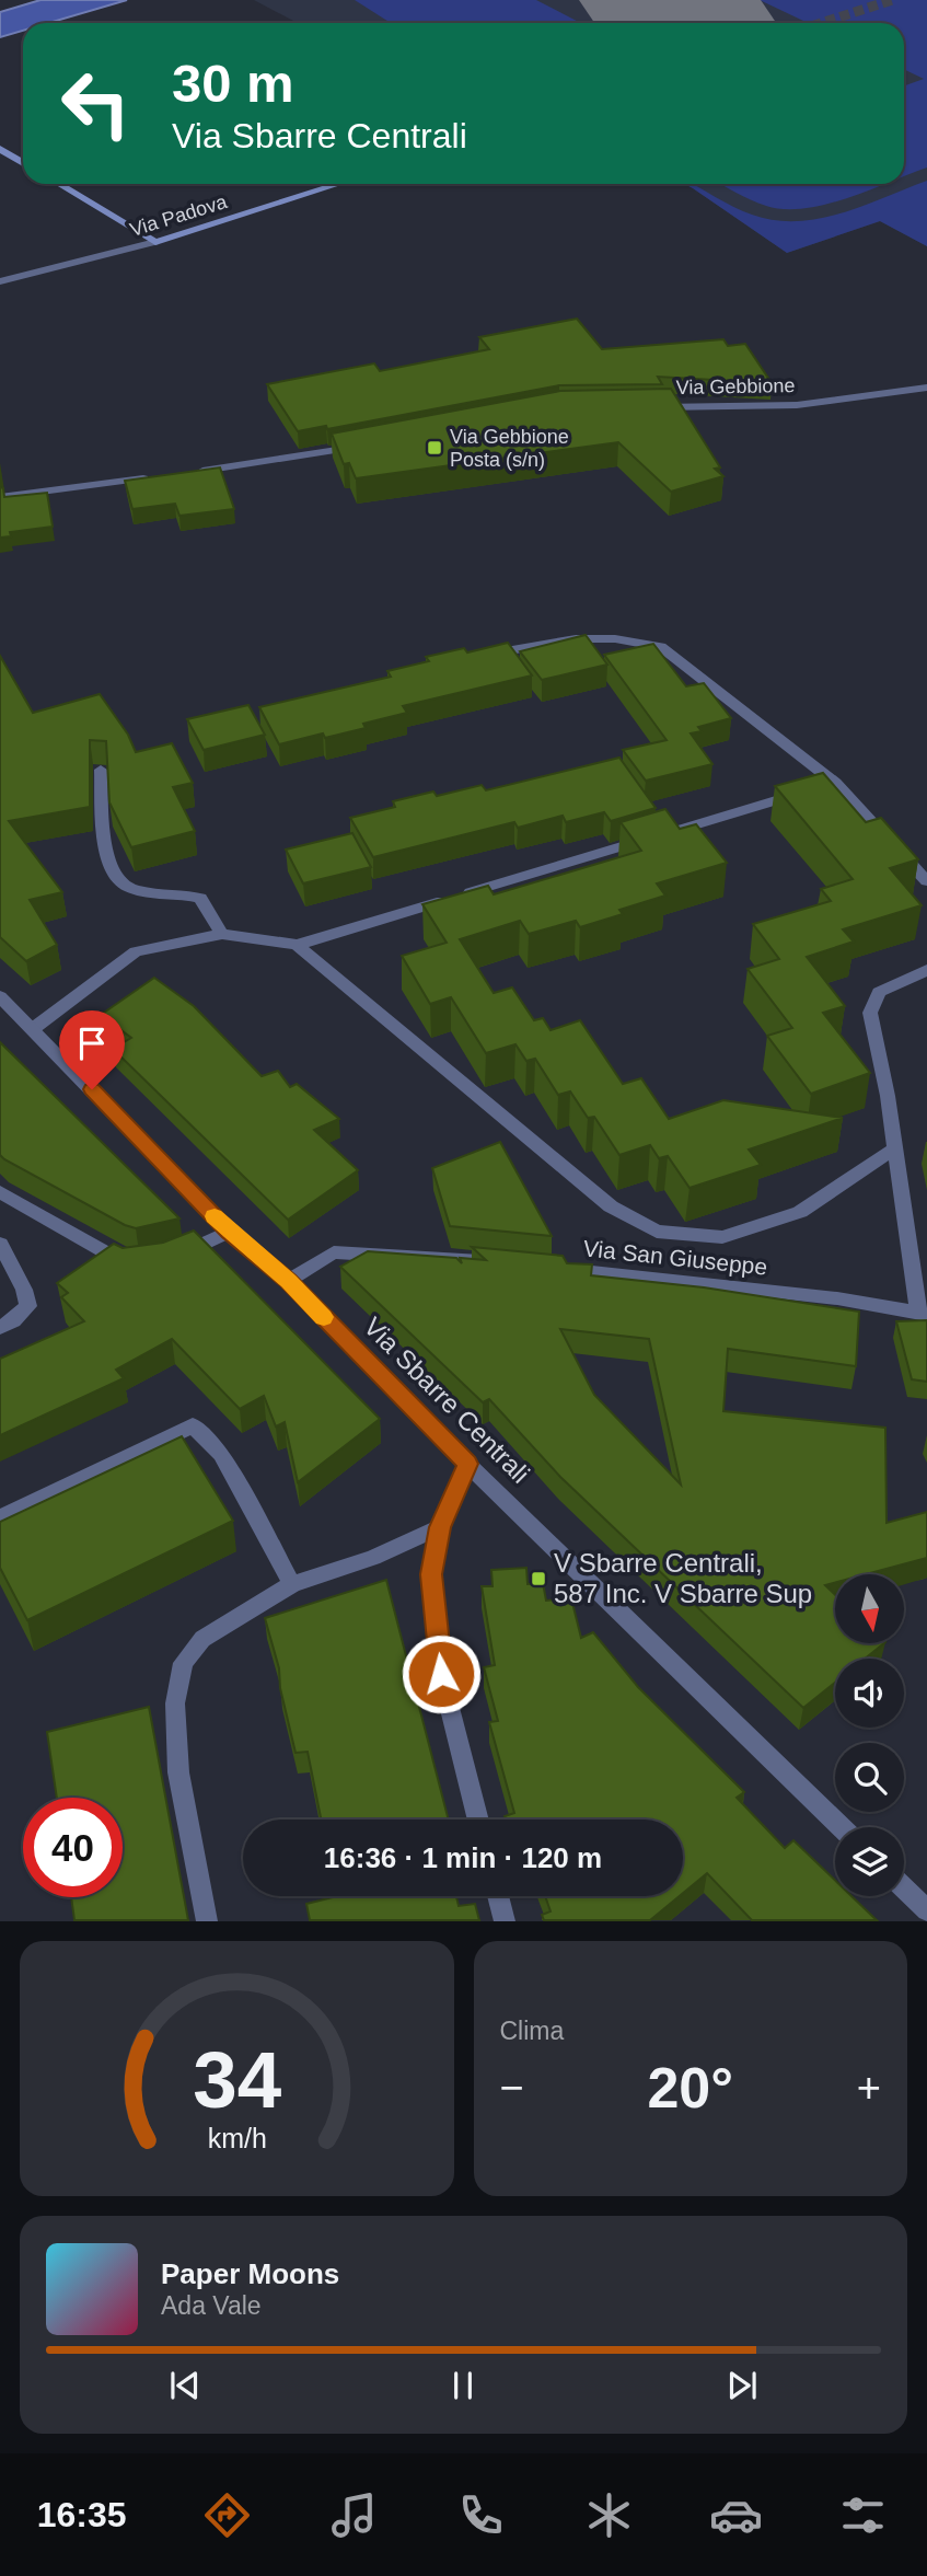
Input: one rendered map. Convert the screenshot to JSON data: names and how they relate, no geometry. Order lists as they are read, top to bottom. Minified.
{"streets":{"main road":["Via Padova"],"street":["Via Gebbione","Via San Giuseppe","Via Sbarre Centrali"]},"places":{"transit":["Via Gebbione Posta (s/n)","V Sbarre Centrali, 587 Inc. V Sbarre Sup"]},"north":"bottom","page":{"turn":["30 m","Via Sbarre Centrali"],"limit":"40","trip":"16:36 · 1 min · 120 m","tile":"Clima","heat":["−","20°","+"],"song":["Paper Moons","Ada Vale"],"tabs":"16:35","gauge":["34","km/h"]}}
